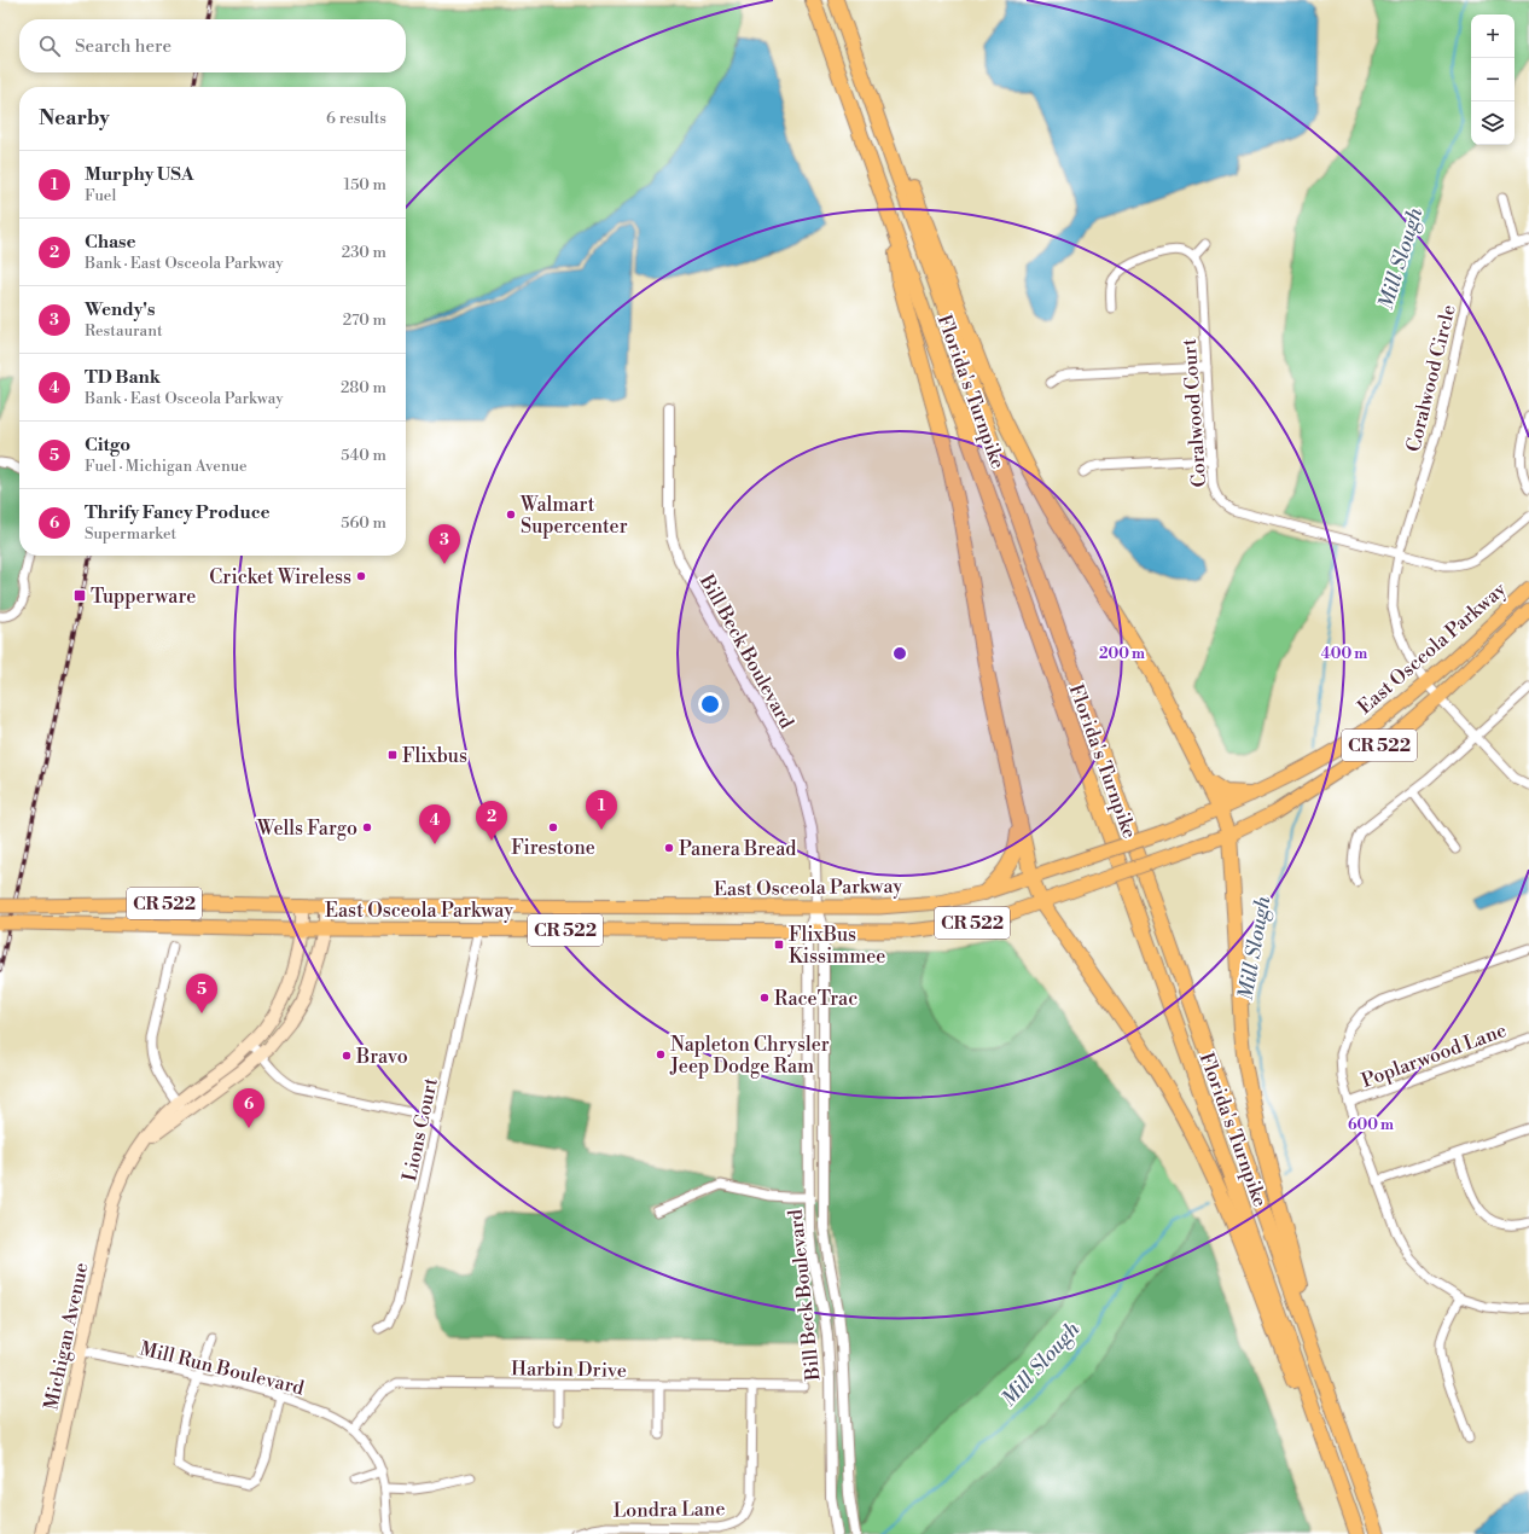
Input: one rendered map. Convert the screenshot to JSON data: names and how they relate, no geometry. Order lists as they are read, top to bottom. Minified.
{"streets":{"highway":["Florida's Turnpike"],"main road":["East Osceola Parkway","CR 522","Michigan Avenue"],"street":["Coralwood Circle","Coralwood Court","Bill Beck Boulevard","Poplarwood Lane","Lions Court","Mill Run Boulevard","Harbin Drive","Londra Lane"]},"crossings":[["Coralwood Circle","Coralwood Court"],["Coralwood Circle","East Osceola Parkway"],["East Osceola Parkway","Bill Beck Boulevard"],["East Osceola Parkway","Lions Court"],["East Osceola Parkway","Michigan Avenue"],["Michigan Avenue","Mill Run Boulevard"],["Mill Run Boulevard","Harbin Drive"],["Harbin Drive","Londra Lane"]],"water":["Mill Slough"],"places":{"other":["Walmart Supercenter","Cricket Wireless","Wells Fargo","Firestone","Panera Bread","RaceTrac","Napleton Chrysler Jeep Dodge Ram","Bravo"],"transit":["Tupperware","Flixbus","FlixBus Kissimmee"]},"page":{"map_buttons":["+","−"],"search":"Search here","heading":["Nearby","6 results"],"list":[{"mark":"1","name":"Murphy USA","note":"Fuel","value":"150 m"},{"mark":"2","name":"Chase","note":"Bank · East Osceola Parkway","value":"230 m"},{"mark":"3","name":"Wendy's","note":"Restaurant","value":"270 m"},{"mark":"4","name":"TD Bank","note":"Bank · East Osceola Parkway","value":"280 m"},{"mark":"5","name":"Citgo","note":"Fuel · Michigan Avenue","value":"540 m"},{"mark":"6","name":"Thrify Fancy Produce","note":"Supermarket","value":"560 m"}],"pins":["3","1","2","4","5","6"]},"rings":["200 m","400 m","600 m"]}
